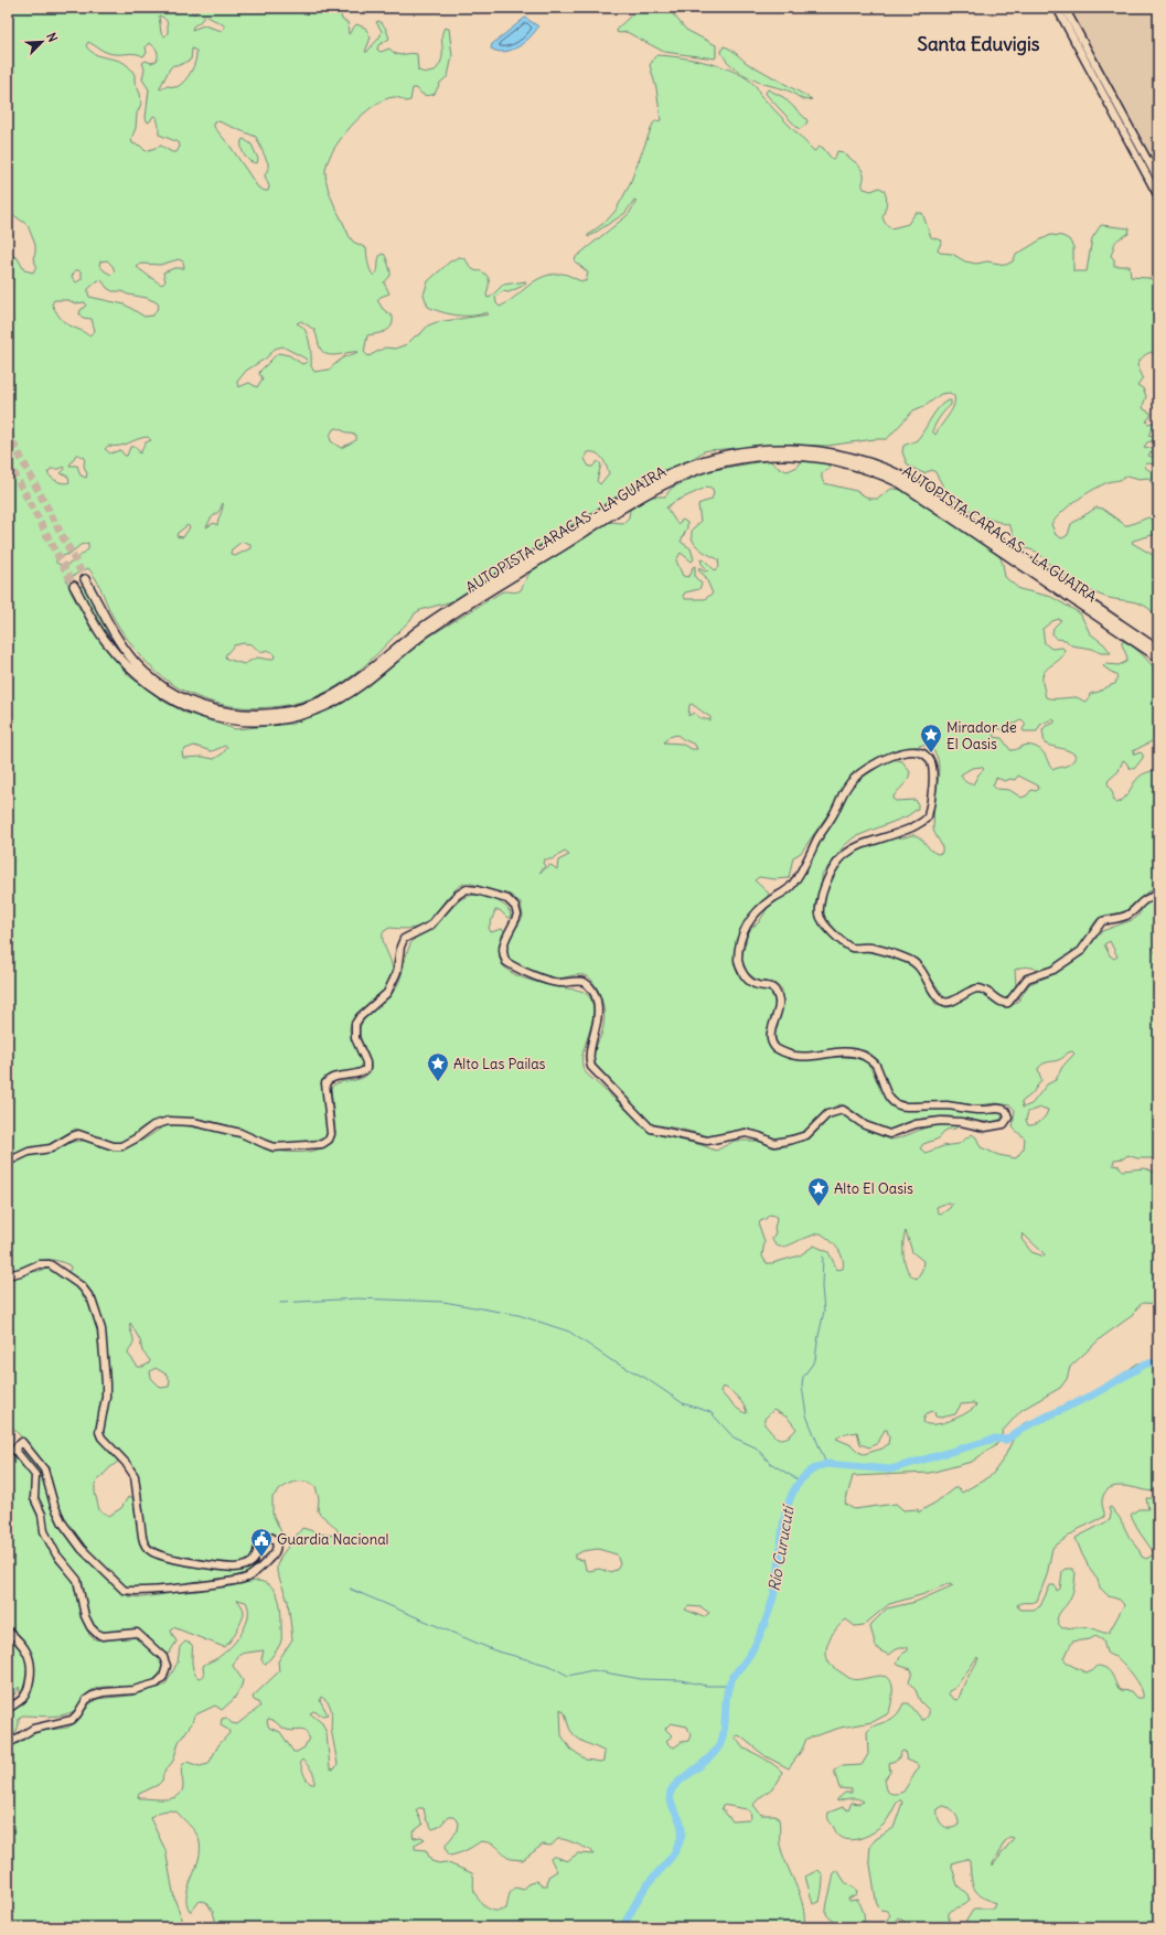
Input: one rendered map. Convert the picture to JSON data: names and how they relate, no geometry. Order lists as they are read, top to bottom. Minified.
{"streets":{"highway":["AUTOPISTA CARACAS - LA GUAIRA"]},"districts":["Santa Eduvigis"],"water":["Río Curucutí"],"places":{"place":["Mirador de El Oasis","Alto Las Pailas","Alto El Oasis"],"public building":["Guardia Nacional"]},"north":"top right"}
